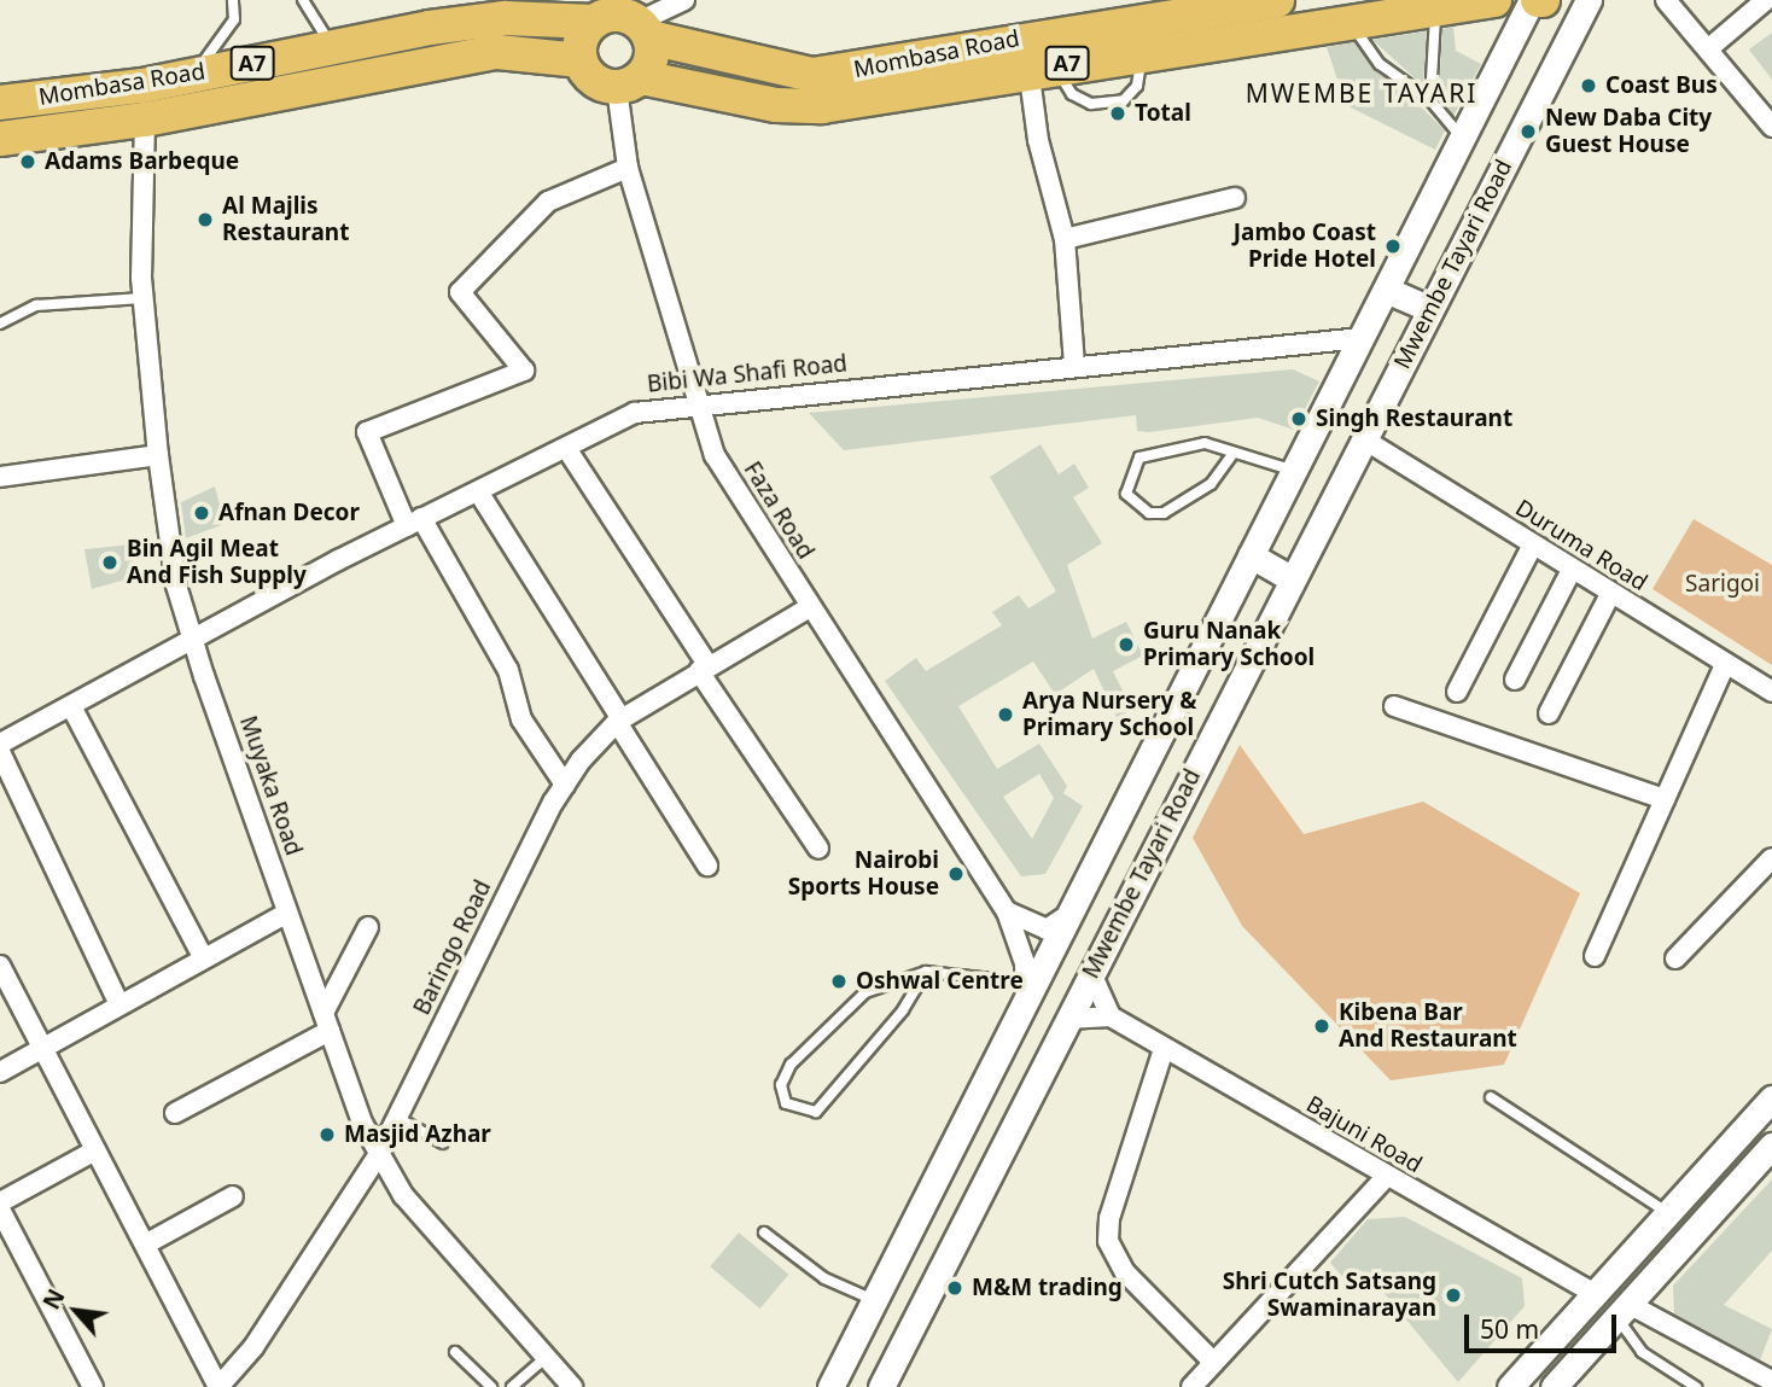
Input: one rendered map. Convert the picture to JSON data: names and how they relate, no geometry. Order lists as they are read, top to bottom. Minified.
{"streets":{"highway":["Mombasa Road","A7"],"street":["Mwembe Tayari Road","Bibi Wa Shafi Road","Faza Road","Duruma Road","Muyaka Road","Baringo Road","Bajuni Road"]},"crossings":[["Mombasa Road","A7"],["Mombasa Road","Faza Road"],["Mombasa Road","Muyaka Road"],["A7","Faza Road"],["Mwembe Tayari Road","Bibi Wa Shafi Road"],["Mwembe Tayari Road","Faza Road"],["Mwembe Tayari Road","Duruma Road"],["Bibi Wa Shafi Road","Faza Road"],["Bibi Wa Shafi Road","Muyaka Road"],["Faza Road","Baringo Road"],["Muyaka Road","Baringo Road"]],"districts":["MWEMBE TAYARI"],"parks":["Sarigoi"],"places":["Coast Bus","Total","New Daba City Guest House","Adams Barbeque","Al Majlis Restaurant","Jambo Coast Pride Hotel","Singh Restaurant","Afnan Decor","Bin Agil Meat And Fish Supply","Guru Nanak Primary School","Arya Nursery & Primary School","Nairobi Sports House","Oshwal Centre","Kibena Bar And Restaurant","Masjid Azhar","M&M trading","Shri Cutch Satsang Swaminarayan"],"scale_bar":"50 m","north":"top left"}
